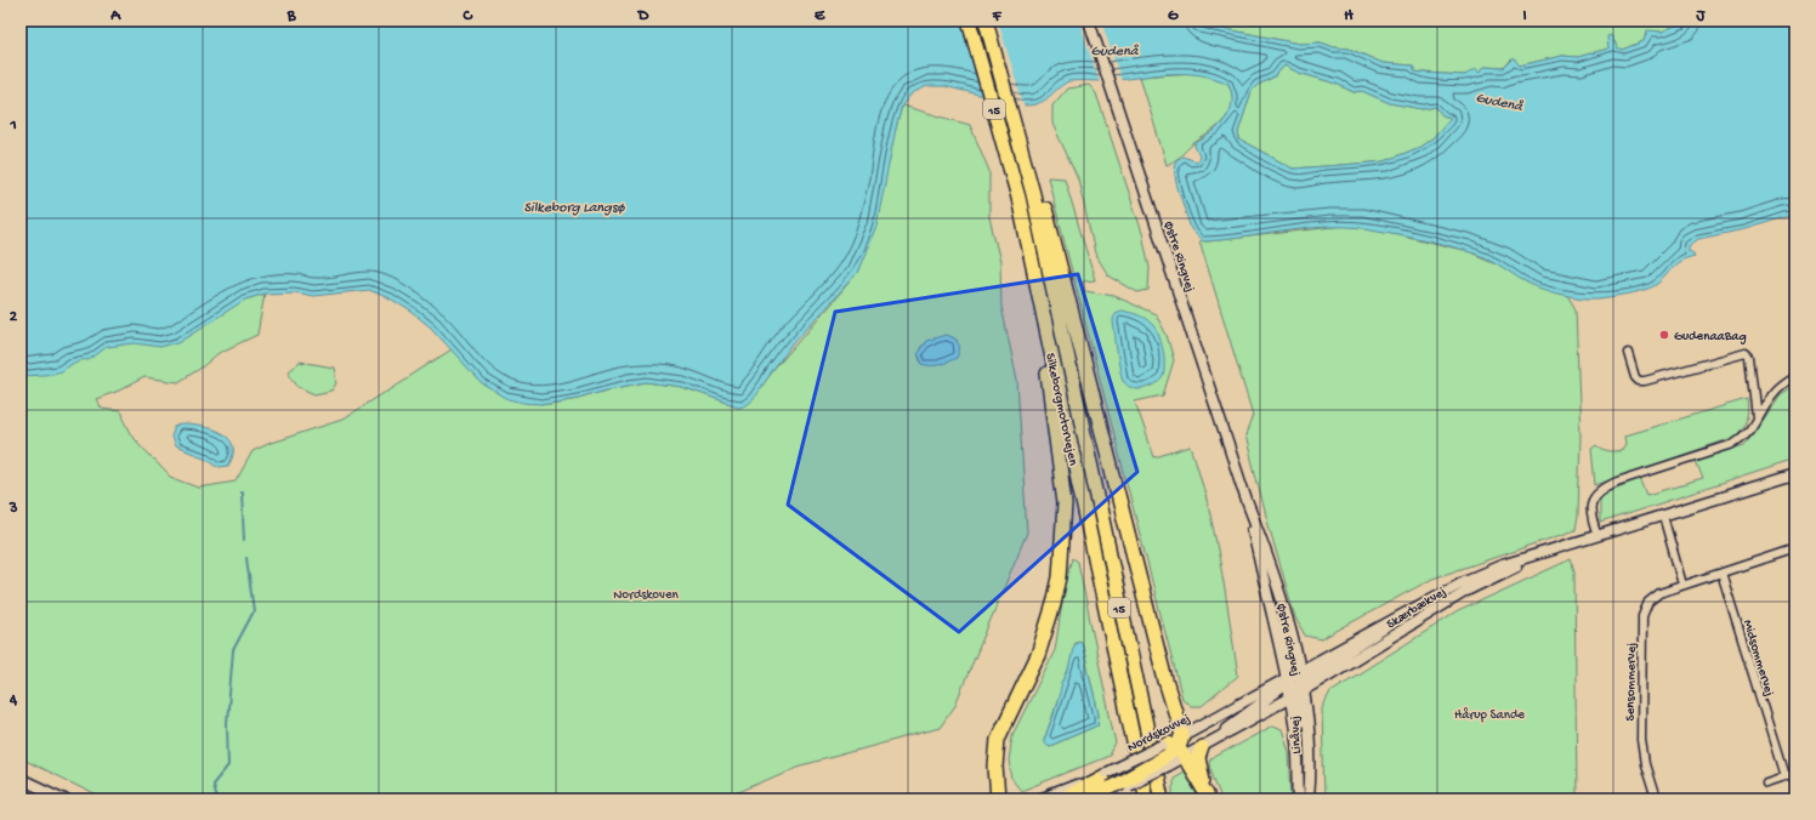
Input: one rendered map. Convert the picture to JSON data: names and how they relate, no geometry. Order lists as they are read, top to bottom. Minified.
{"streets":{"highway":["15","Silkeborgmotorvejen"],"street":["Østre Ringvej","Skærbækvej","Midsommervej","Sensommervej","Nordskovvej","Linåvej"]},"crossings":[["Østre Ringvej","Skærbækvej"],["Østre Ringvej","Nordskovvej"],["Østre Ringvej","Linåvej"],["Skærbækvej","Nordskovvej"],["Skærbækvej","Linåvej"],["Midsommervej","Sensommervej"],["Nordskovvej","Linåvej"]],"water":["Gudenå","Silkeborg Langsø"],"parks":["Nordskoven","Hårup Sande"],"places":["GudenaaBag"],"grid":{"columns":["A","B","C","D","E","F","G","H","I","J"],"rows":["1","2","3","4"]}}
